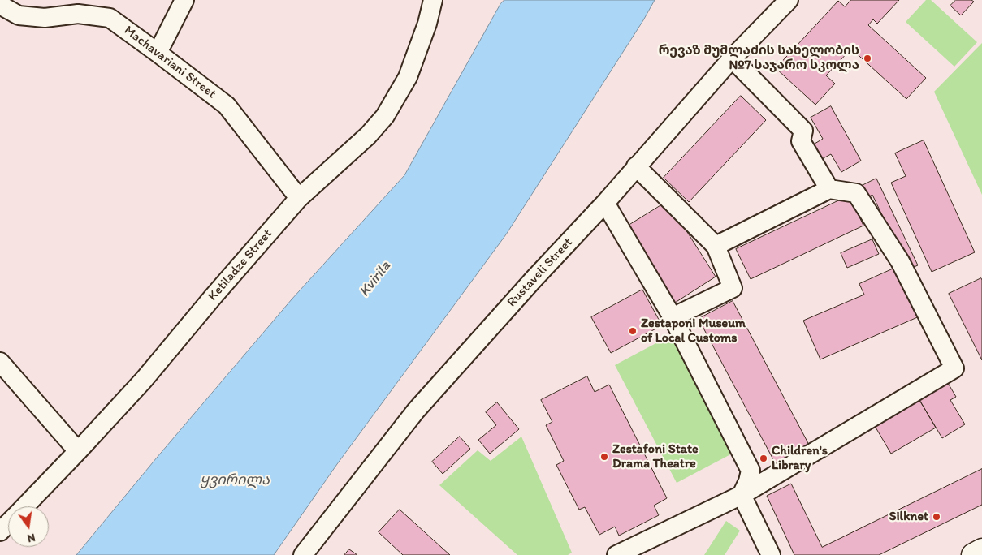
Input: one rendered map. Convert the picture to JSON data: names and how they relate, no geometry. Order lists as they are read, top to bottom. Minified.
{"streets":{"street":["Machavariani Street","Ketiladze Street","Rustaveli Street"]},"crossings":[["Machavariani Street","Ketiladze Street"]],"water":["Kvirila","ყვირილა"],"places":["რევაზ მუმლაძის სახელობის №7 საჯარო სკოლა","Zestaponi Museum of Local Customs","Zestafoni State Drama Theatre","Children's Library","Silknet"],"north":"bottom"}
